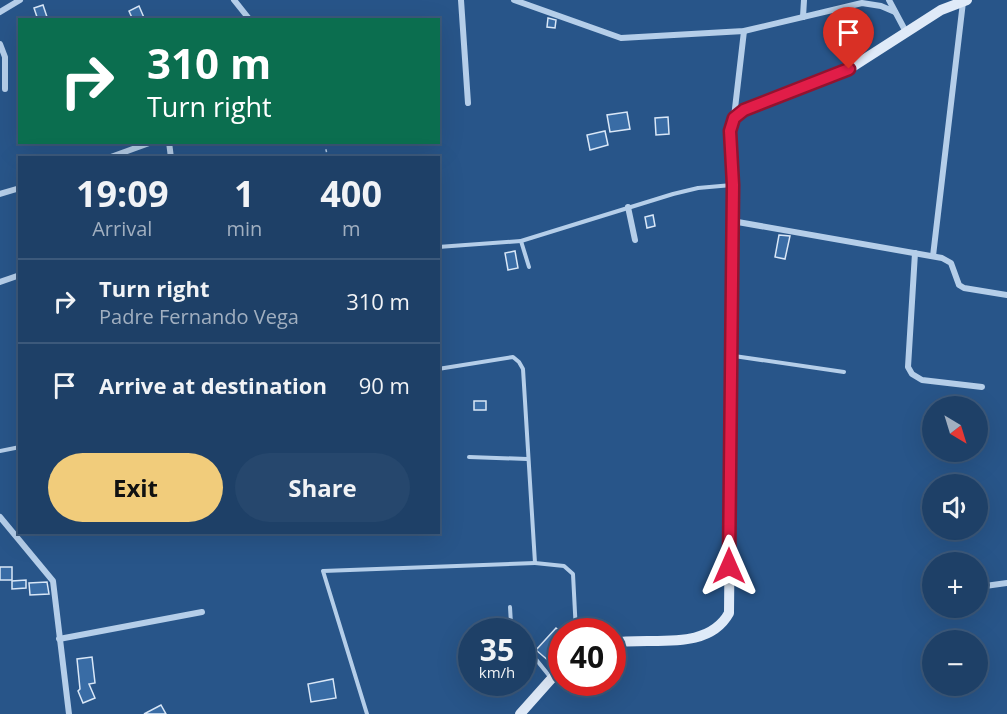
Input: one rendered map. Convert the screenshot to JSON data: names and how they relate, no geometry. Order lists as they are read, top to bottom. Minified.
{"north":"bottom right","page":{"turn":["310 m","Turn right"],"eta":["19:09","Arrival","1","min","400","m"],"list":[{"name":"Turn right","note":"Padre Fernando Vega","value":"310 m"},{"name":"Arrive at destination","value":"90 m"}],"map_buttons":["+","−"],"buttons":["Exit","Share"],"speed":"35 km/h","limit":"40"}}
